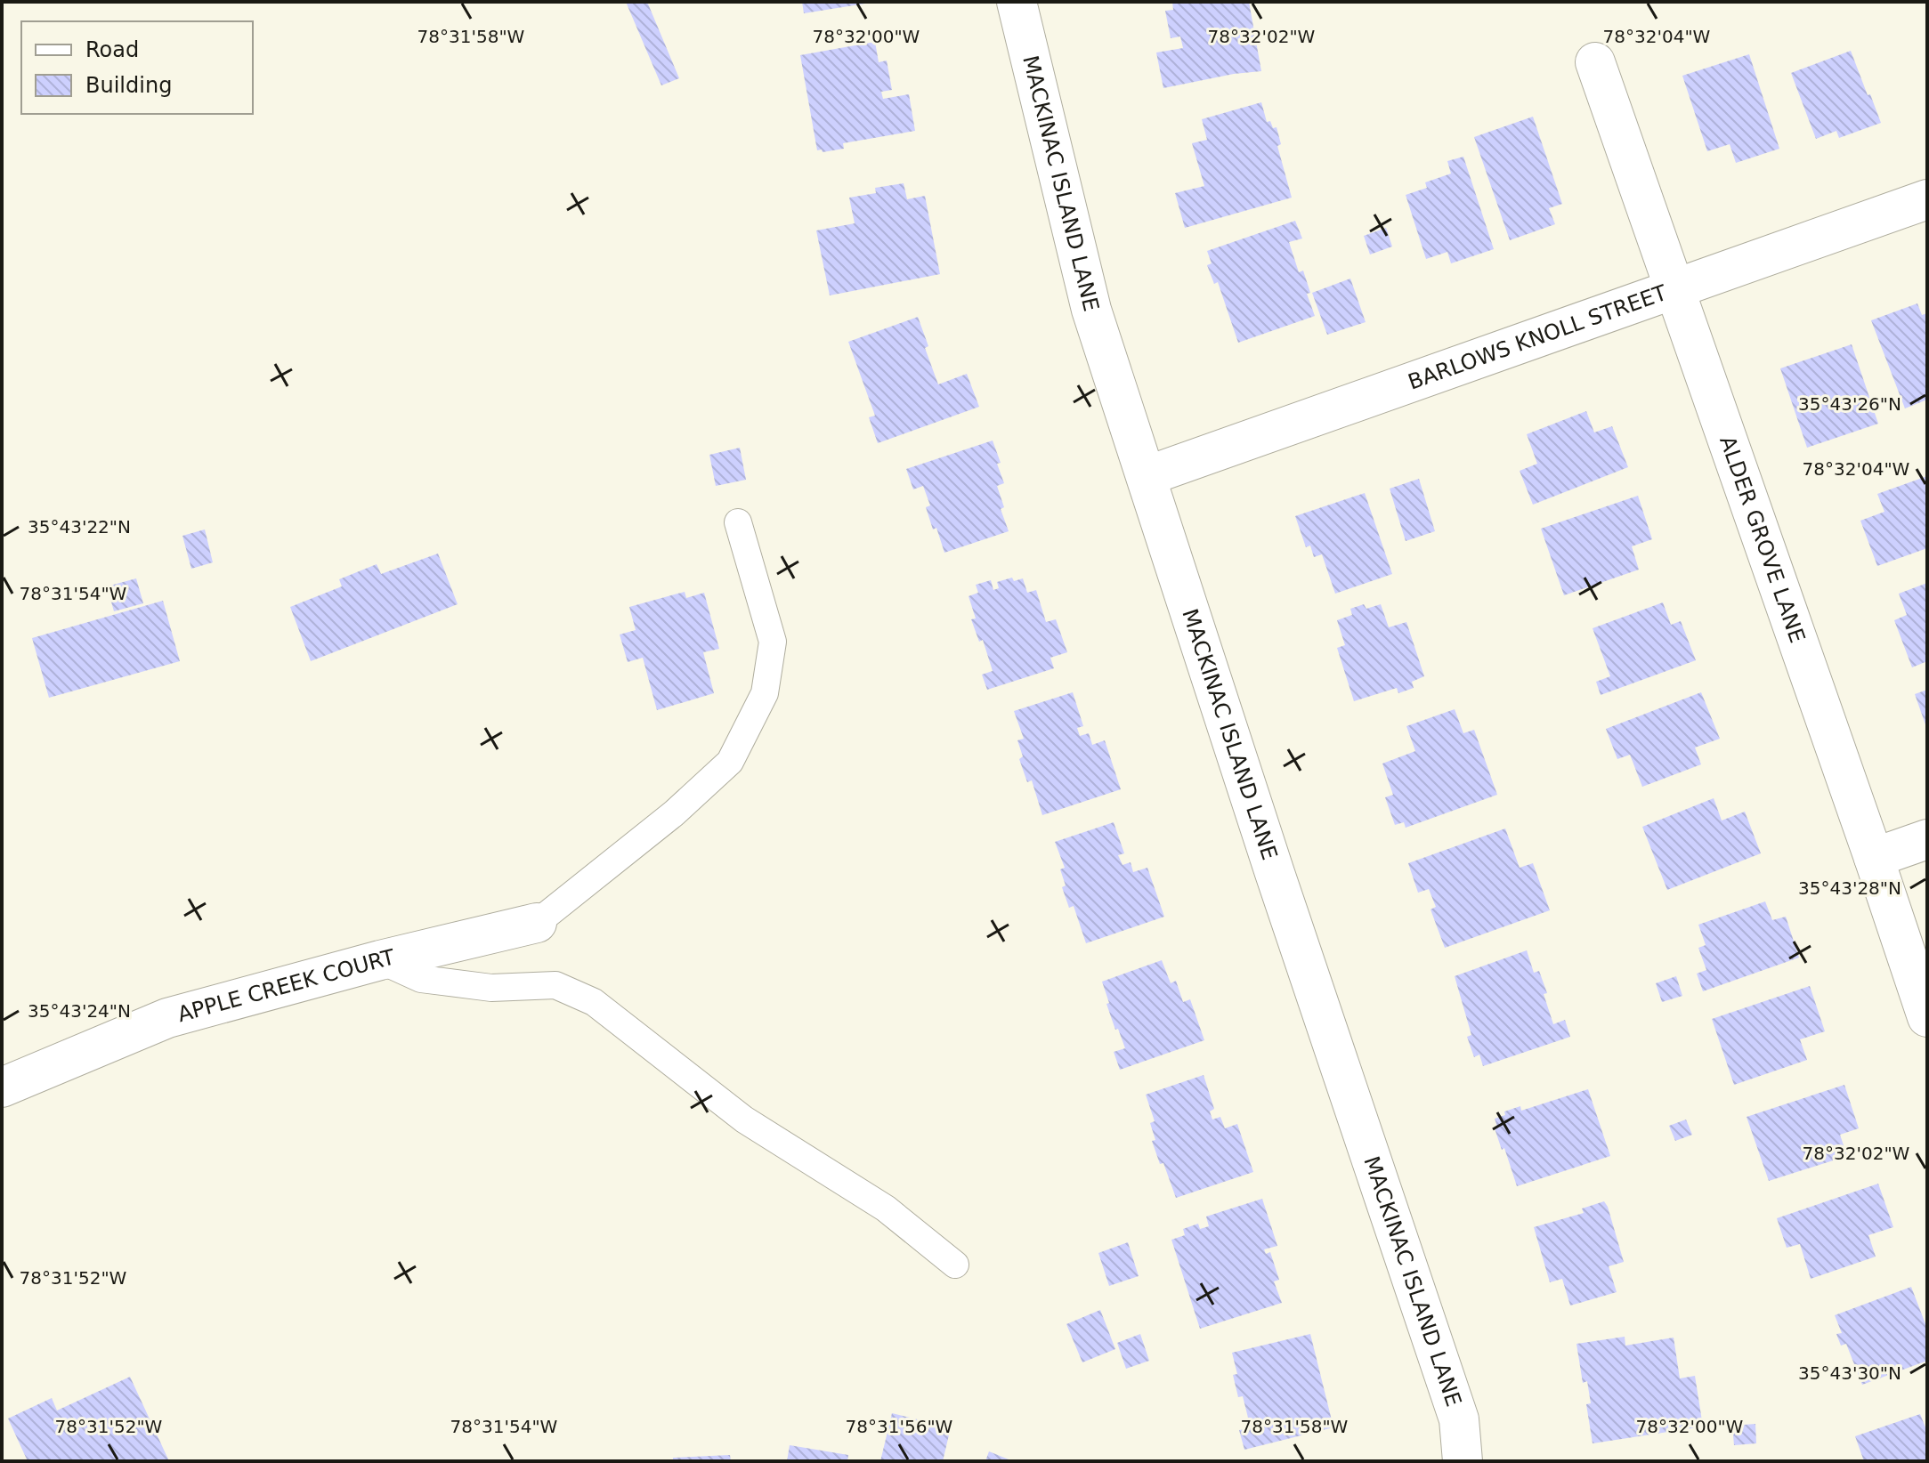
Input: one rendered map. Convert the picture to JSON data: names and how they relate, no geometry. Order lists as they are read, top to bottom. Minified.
{"streets":{"street":["MACKINAC ISLAND LANE","BARLOWS KNOLL STREET","ALDER GROVE LANE","APPLE CREEK COURT"]},"crossings":[["MACKINAC ISLAND LANE","BARLOWS KNOLL STREET"],["BARLOWS KNOLL STREET","ALDER GROVE LANE"]],"legend":["Road","Building"],"coordinates":["78°32'02\"W","78°31'58\"W","78°32'00\"W","78°32'04\"W","35°43'26\"N","35°43'22\"N","78°31'54\"W","35°43'28\"N","35°43'24\"N","78°31'52\"W","35°43'30\"N","78°31'56\"W"]}
